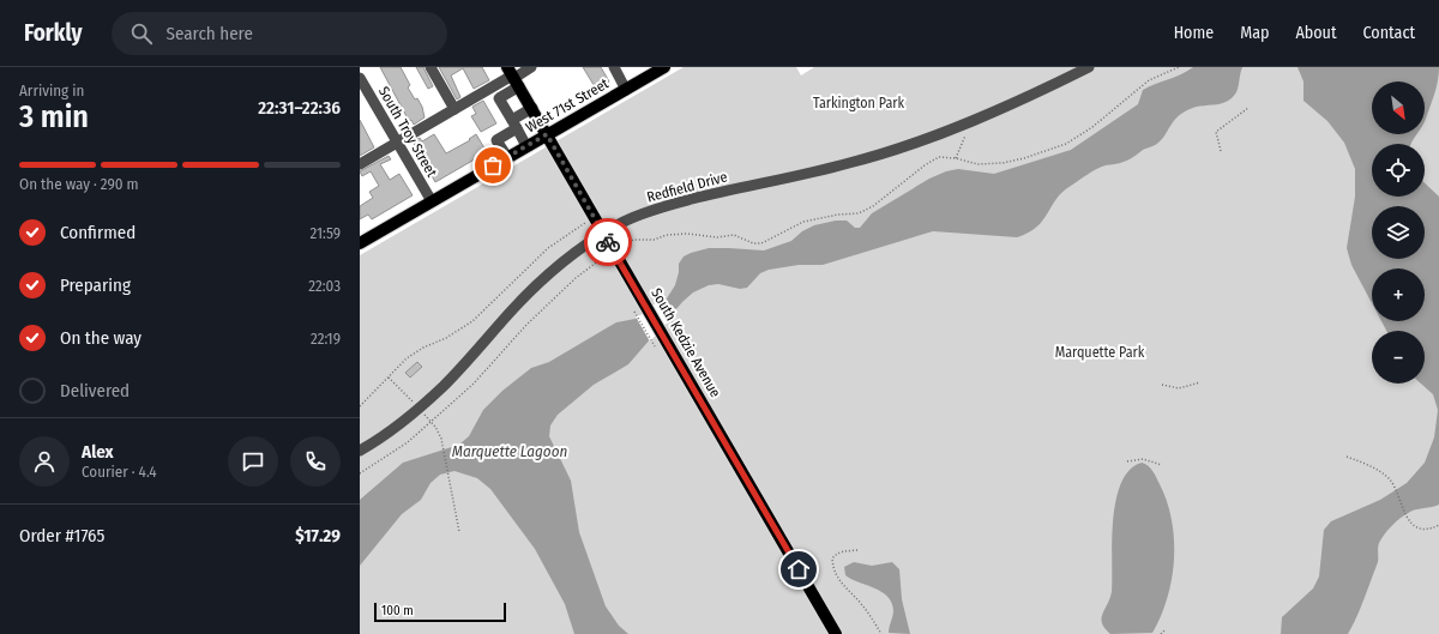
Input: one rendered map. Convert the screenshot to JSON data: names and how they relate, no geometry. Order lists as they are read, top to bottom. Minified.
{"streets":{"main road":["West 71st Street","South Kedzie Avenue"],"street":["South Troy Street","Redfield Drive"]},"crossings":[["West 71st Street","South Troy Street"],["West 71st Street","South Kedzie Avenue"],["Redfield Drive","South Kedzie Avenue"]],"water":["Marquette Lagoon"],"parks":["Tarkington Park","Marquette Park"],"scale_bar":"100 m","north":"bottom right","page":{"header":"Forkly","search":"Search here","nav":["Home","Map","About","Contact"],"heading":["3 min","Arriving in","22:31–22:36"],"panel":["Alex","Courier · 4.4","Order #1765","$17.29"],"map_buttons":["+","−"],"bar":"On the way · 290 m","list":[["Confirmed","21:59"],["Preparing","22:03"],["On the way","22:19"],"Delivered"],"scale":"100 m"}}
